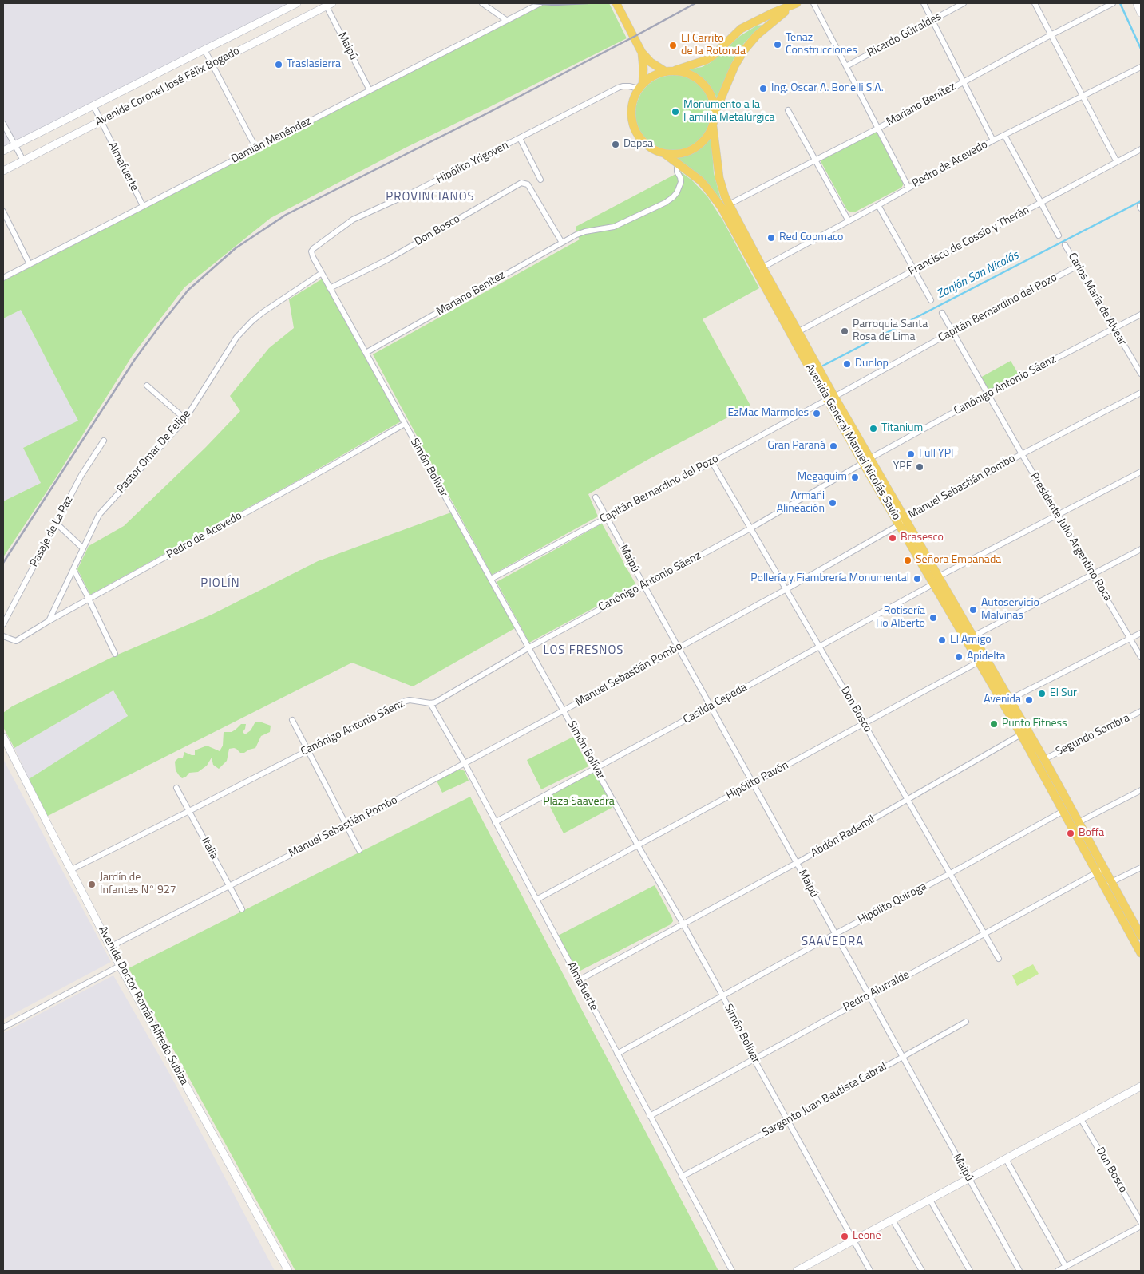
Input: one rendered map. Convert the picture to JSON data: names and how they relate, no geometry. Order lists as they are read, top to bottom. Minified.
{"streets":{"main road":["Avenida Coronel José Félix Bogado","Avenida General Manuel Nicolás Savio","Avenida Doctor Román Alfredo Subiza"],"street":["Ricardo Güiraldes","Maipú","Mariano Benítez","Damián Menéndez","Hipólito Yrigoyen","Pedro de Acevedo","Almafuerte","Don Bosco","Francisco de Cossío y Therán","Carlos María de Alvear","Capitán Bernardino del Pozo","Canónigo Antonio Sáenz","Pastor Omar De Felipe","Simón Bolívar","Manuel Sebastián Pombo","Pasaje de La Paz","Presidente Julio Argentino Roca","Casilda Cepeda","Segundo Sombra","Hipólito Pavón","Abdón Rademil","Italia","Hipólito Quiroga","Pedro Alurralde","Sargento Juan Bautista Cabral"]},"crossings":[["Maipú","Avenida Coronel José Félix Bogado"],["Maipú","Damián Menéndez"],["Maipú","Capitán Bernardino del Pozo"],["Maipú","Canónigo Antonio Sáenz"],["Maipú","Manuel Sebastián Pombo"],["Maipú","Casilda Cepeda"],["Maipú","Hipólito Pavón"],["Maipú","Abdón Rademil"],["Maipú","Hipólito Quiroga"],["Maipú","Pedro Alurralde"],["Maipú","Sargento Juan Bautista Cabral"],["Avenida Coronel José Félix Bogado","Almafuerte"],["Mariano Benítez","Don Bosco"],["Mariano Benítez","Avenida General Manuel Nicolás Savio"],["Mariano Benítez","Simón Bolívar"],["Damián Menéndez","Almafuerte"],["Hipólito Yrigoyen","Avenida General Manuel Nicolás Savio"],["Hipólito Yrigoyen","Simón Bolívar"],["Pedro de Acevedo","Avenida General Manuel Nicolás Savio"],["Pedro de Acevedo","Pastor Omar De Felipe"],["Pedro de Acevedo","Simón Bolívar"],["Almafuerte","Canónigo Antonio Sáenz"],["Almafuerte","Manuel Sebastián Pombo"],["Almafuerte","Casilda Cepeda"],["Almafuerte","Hipólito Pavón"],["Almafuerte","Abdón Rademil"],["Almafuerte","Hipólito Quiroga"],["Almafuerte","Pedro Alurralde"],["Almafuerte","Sargento Juan Bautista Cabral"],["Don Bosco","Capitán Bernardino del Pozo"],["Don Bosco","Canónigo Antonio Sáenz"],["Don Bosco","Simón Bolívar"],["Don Bosco","Manuel Sebastián Pombo"],["Don Bosco","Casilda Cepeda"],["Don Bosco","Hipólito Pavón"],["Don Bosco","Abdón Rademil"],["Don Bosco","Hipólito Quiroga"],["Don Bosco","Pedro Alurralde"],["Francisco de Cossío y Therán","Avenida General Manuel Nicolás Savio"],["Carlos María de Alvear","Capitán Bernardino del Pozo"],["Carlos María de Alvear","Canónigo Antonio Sáenz"],["Capitán Bernardino del Pozo","Avenida General Manuel Nicolás Savio"],["Capitán Bernardino del Pozo","Simón Bolívar"],["Capitán Bernardino del Pozo","Presidente Julio Argentino Roca"],["Canónigo Antonio Sáenz","Avenida General Manuel Nicolás Savio"],["Canónigo Antonio Sáenz","Simón Bolívar"],["Canónigo Antonio Sáenz","Presidente Julio Argentino Roca"],["Canónigo Antonio Sáenz","Italia"],["Canónigo Antonio Sáenz","Avenida Doctor Román Alfredo Subiza"],["Avenida General Manuel Nicolás Savio","Manuel Sebastián Pombo"],["Avenida General Manuel Nicolás Savio","Casilda Cepeda"],["Avenida General Manuel Nicolás Savio","Segundo Sombra"],["Avenida General Manuel Nicolás Savio","Hipólito Pavón"],["Avenida General Manuel Nicolás Savio","Abdón Rademil"],["Avenida General Manuel Nicolás Savio","Hipólito Quiroga"],["Avenida General Manuel Nicolás Savio","Pedro Alurralde"],["Pastor Omar De Felipe","Simón Bolívar"],["Simón Bolívar","Manuel Sebastián Pombo"],["Simón Bolívar","Casilda Cepeda"],["Simón Bolívar","Hipólito Pavón"],["Simón Bolívar","Abdón Rademil"],["Simón Bolívar","Hipólito Quiroga"],["Simón Bolívar","Pedro Alurralde"],["Simón Bolívar","Sargento Juan Bautista Cabral"],["Manuel Sebastián Pombo","Presidente Julio Argentino Roca"],["Manuel Sebastián Pombo","Italia"],["Manuel Sebastián Pombo","Avenida Doctor Román Alfredo Subiza"]],"districts":["PROVINCIANOS","PIOLÍN","LOS FRESNOS","SAAVEDRA"],"water":["Zanjón San Nicolás"],"parks":["Plaza Saavedra"],"places":["Tenaz Construcciones","El Carrito de la Rotonda","Traslasierra","Ing. Oscar A. Bonelli S.A.","Monumento a la Familia Metalúrgica","Dapsa","Red Copmaco","Parroquia Santa Rosa de Lima","Dunlop","EzMac Marmoles","Titanium","Gran Paraná","Full YPF","YPF","Megaquim","Armani Alineación","Brasesco","Señora Empanada","Pollería y Fiambrería Monumental","Autoservicio Malvinas","Rotisería Tio Alberto","El Amigo","Apidelta","El Sur","Avenida","Punto Fitness","Boffa","Jardín de Infantes N° 927","Leone"]}
